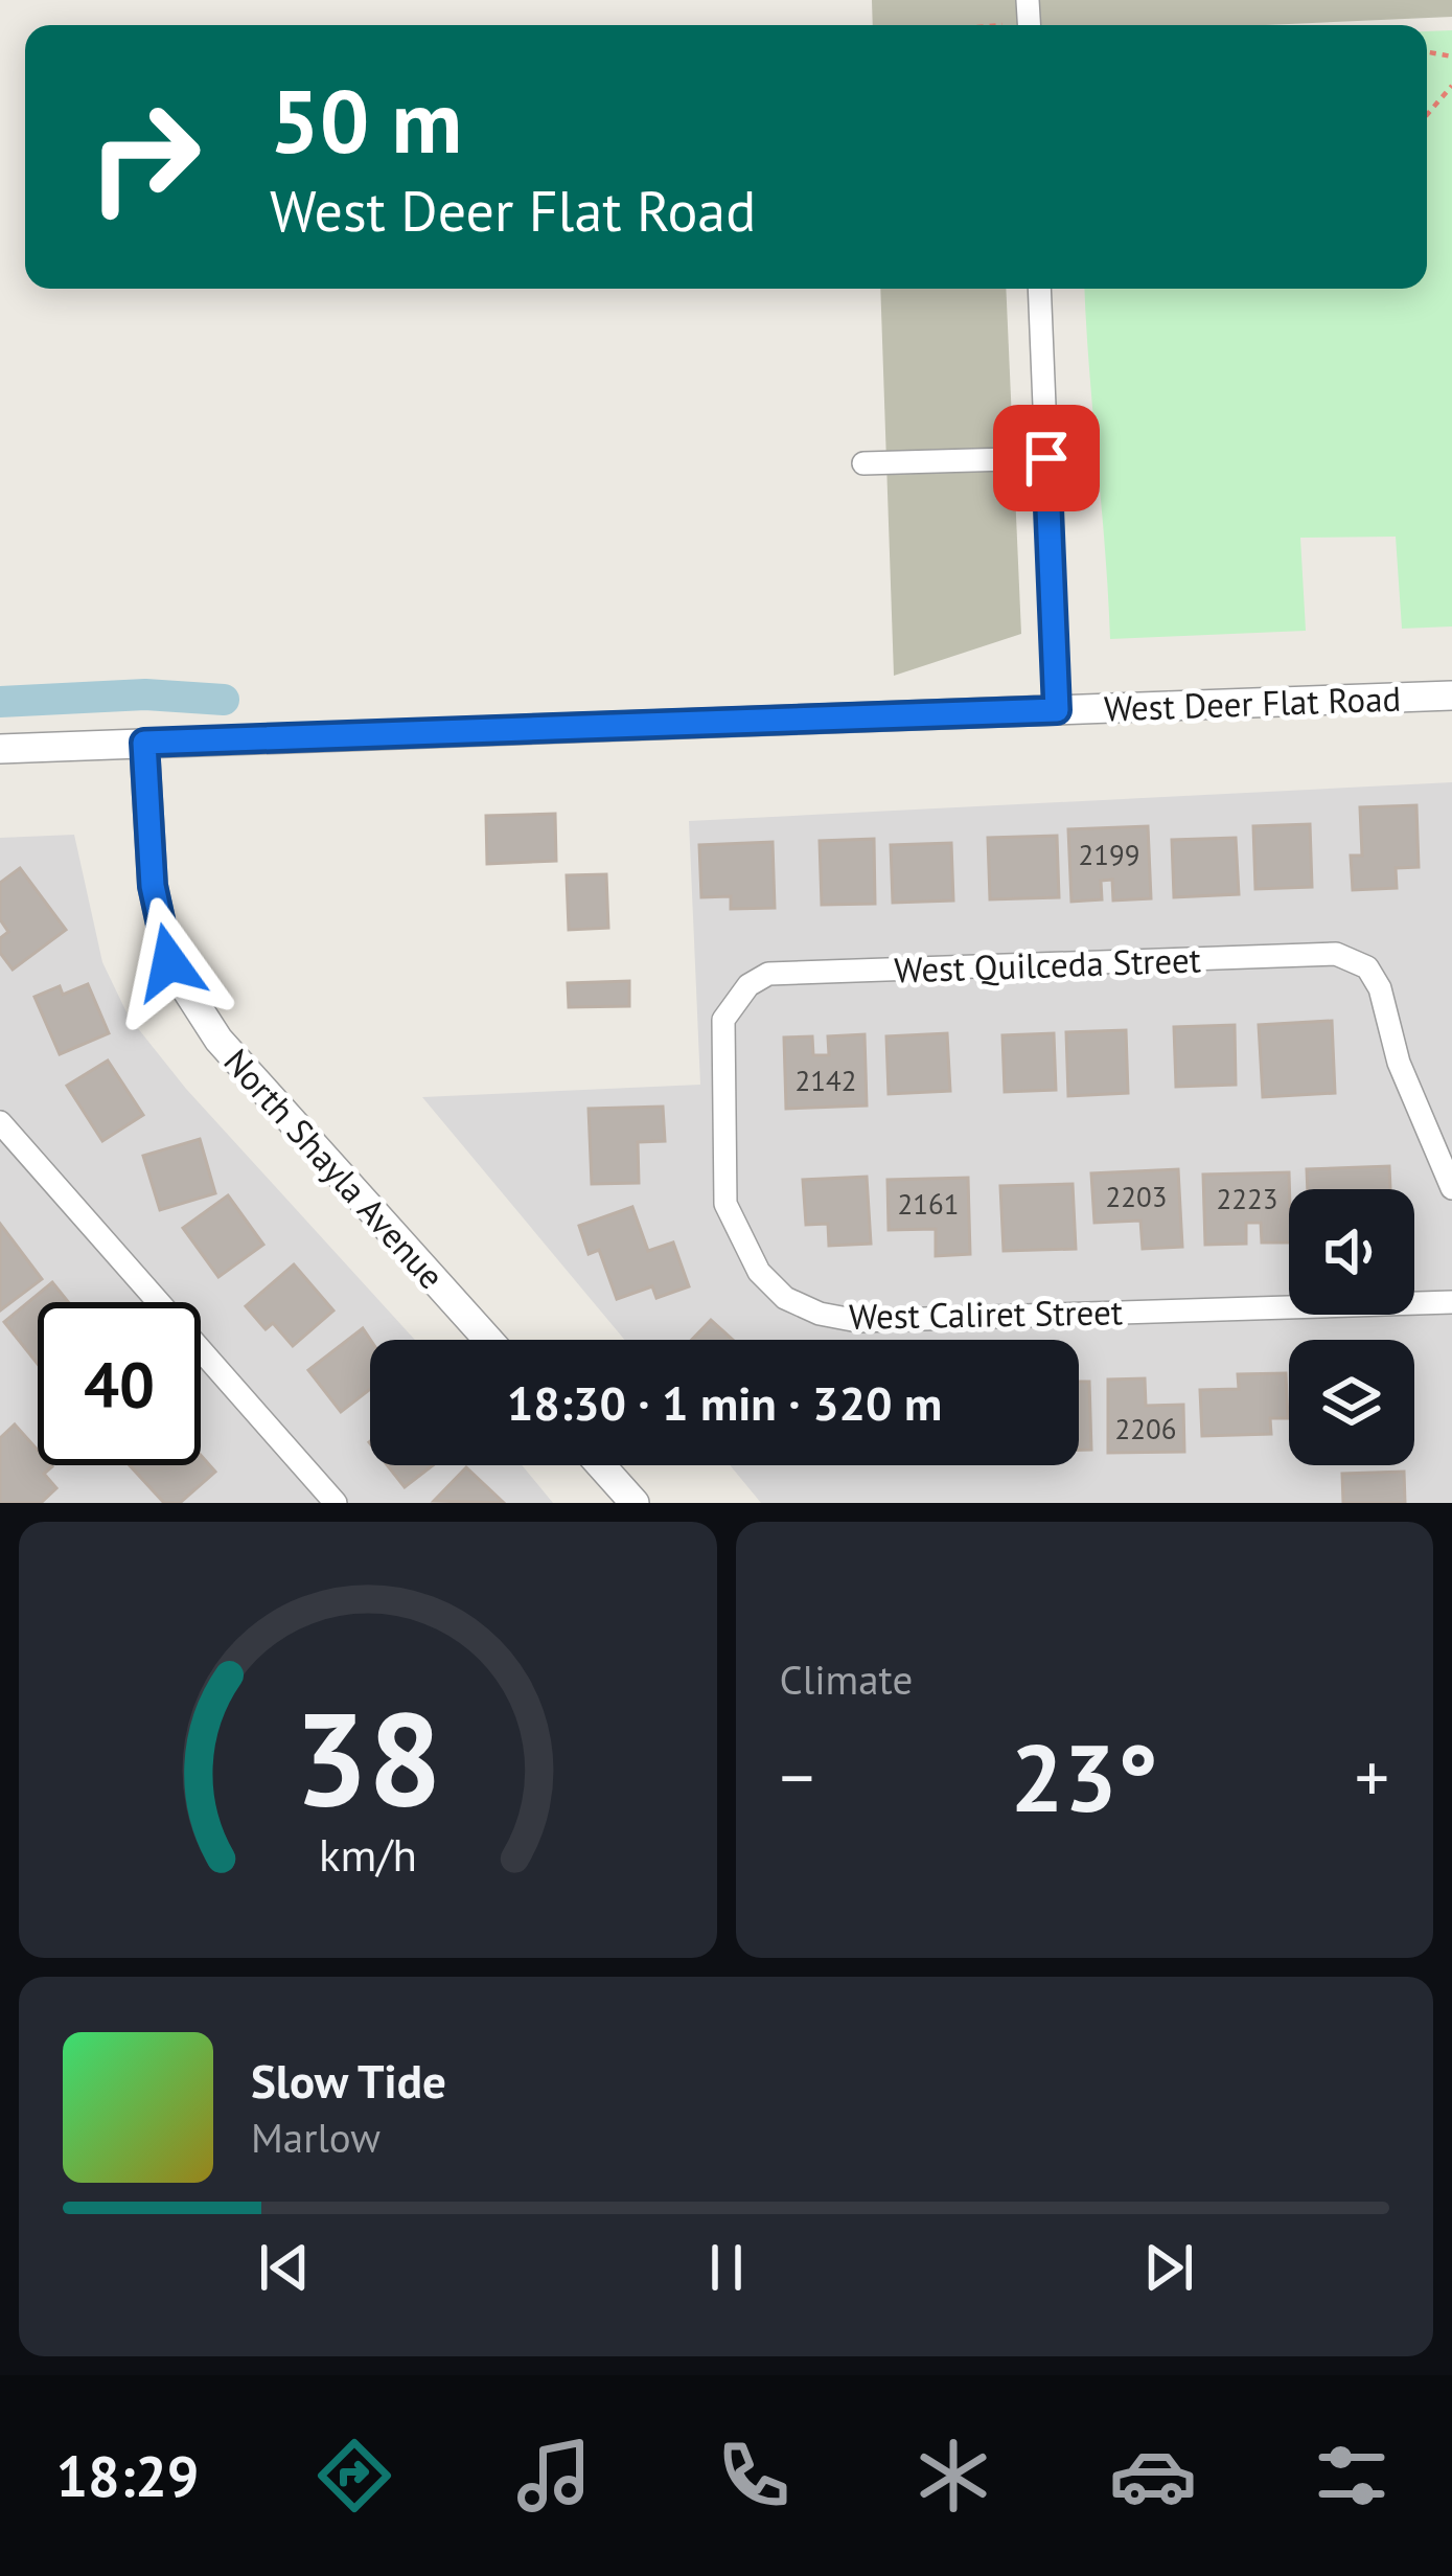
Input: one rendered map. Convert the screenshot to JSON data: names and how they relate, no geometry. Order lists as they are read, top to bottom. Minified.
{"streets":{"street":["West Deer Flat Road","West Quilceda Street","North Shayla Avenue","West Caliret Street"]},"crossings":[["West Deer Flat Road","North Shayla Avenue"],["West Quilceda Street","West Caliret Street"]],"house_numbers":["2199","2142","2203","2223","2161","2206"],"page":{"turn":["50 m","West Deer Flat Road"],"limit":"40","trip":"18:30 · 1 min · 320 m","tile":"Climate","heat":["−","23°","+"],"song":["Slow Tide","Marlow"],"tabs":"18:29","gauge":["38","km/h"]}}
